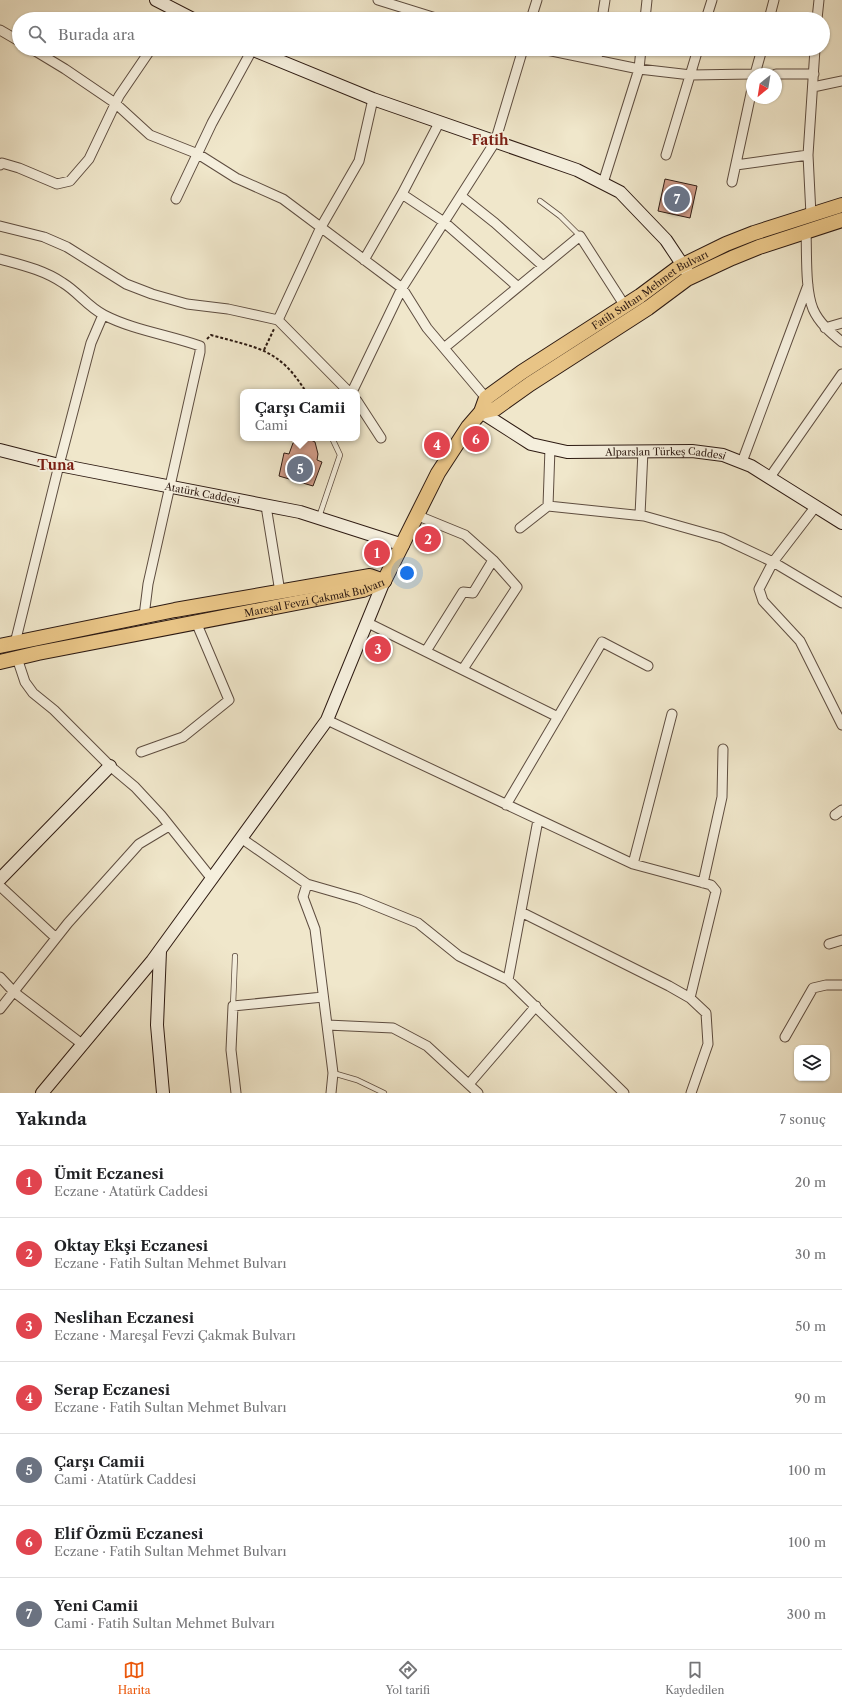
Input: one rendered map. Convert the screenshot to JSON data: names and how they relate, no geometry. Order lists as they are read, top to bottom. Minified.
{"streets":{"main road":["Fatih Sultan Mehmet Bulvarı","Mareşal Fevzi Çakmak Bulvarı"],"street":["Alparslan Türkeş Caddesi","Atatürk Caddesi"]},"crossings":[["Fatih Sultan Mehmet Bulvarı","Alparslan Türkeş Caddesi"]],"districts":["Fatih","Tuna"],"north":"bottom left","page":{"search":"Burada ara","pins":["7","6","4","5","2","1","3"],"popup":["Çarşı Camii","Cami"],"heading":["Yakında","7 sonuç"],"list":[{"mark":"1","name":"Ümit Eczanesi","note":"Eczane · Atatürk Caddesi","value":"20 m"},{"mark":"2","name":"Oktay Ekşi Eczanesi","note":"Eczane · Fatih Sultan Mehmet Bulvarı","value":"30 m"},{"mark":"3","name":"Neslihan Eczanesi","note":"Eczane · Mareşal Fevzi Çakmak Bulvarı","value":"50 m"},{"mark":"4","name":"Serap Eczanesi","note":"Eczane · Fatih Sultan Mehmet Bulvarı","value":"90 m"},{"mark":"5","name":"Çarşı Camii","note":"Cami · Atatürk Caddesi","value":"100 m"},{"mark":"6","name":"Elif Özmü Eczanesi","note":"Eczane · Fatih Sultan Mehmet Bulvarı","value":"100 m"},{"mark":"7","name":"Yeni Camii","note":"Cami · Fatih Sultan Mehmet Bulvarı","value":"300 m"}],"nav":["Harita","Yol tarifi","Kaydedilen"]}}
